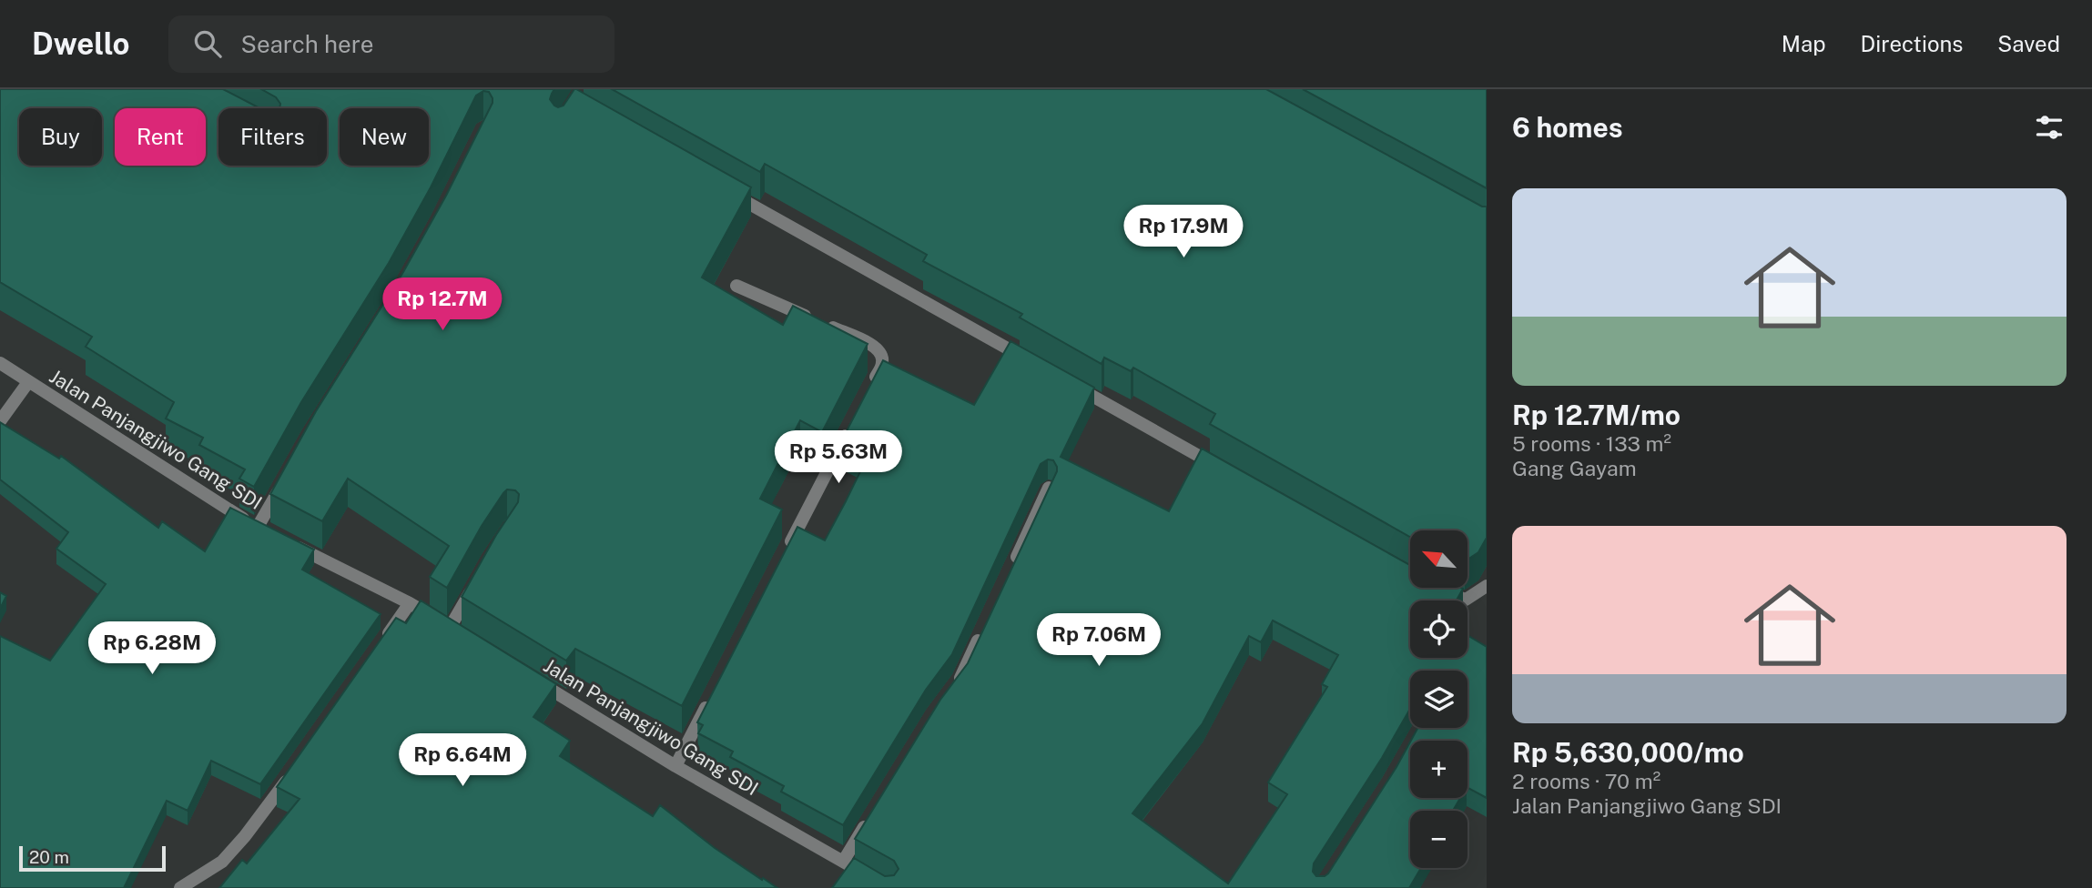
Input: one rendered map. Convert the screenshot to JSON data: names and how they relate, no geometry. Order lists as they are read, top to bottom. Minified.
{"streets":{"street":["Jalan Panjangjiwo Gang SDI"]},"scale_bar":"20 m","north":"top left","page":{"header":"Dwello","search":"Search here","nav":["Map","Directions","Saved"],"heading":"6 homes","chip":["Buy","Rent","Filters","New"],"list":[{"name":"Rp 12.7M/mo","note":"5 rooms · 133 m² · Gang Gayam"},{"name":"Rp 5,630,000/mo","note":"2 rooms · 70 m² · Jalan Panjangjiwo Gang SDI"}],"price":["Rp 17.9M","Rp 12.7M","Rp 5.63M","Rp 7.06M","Rp 6.28M","Rp 6.64M"],"map_buttons":["+","−"],"scale":"20 m"}}
